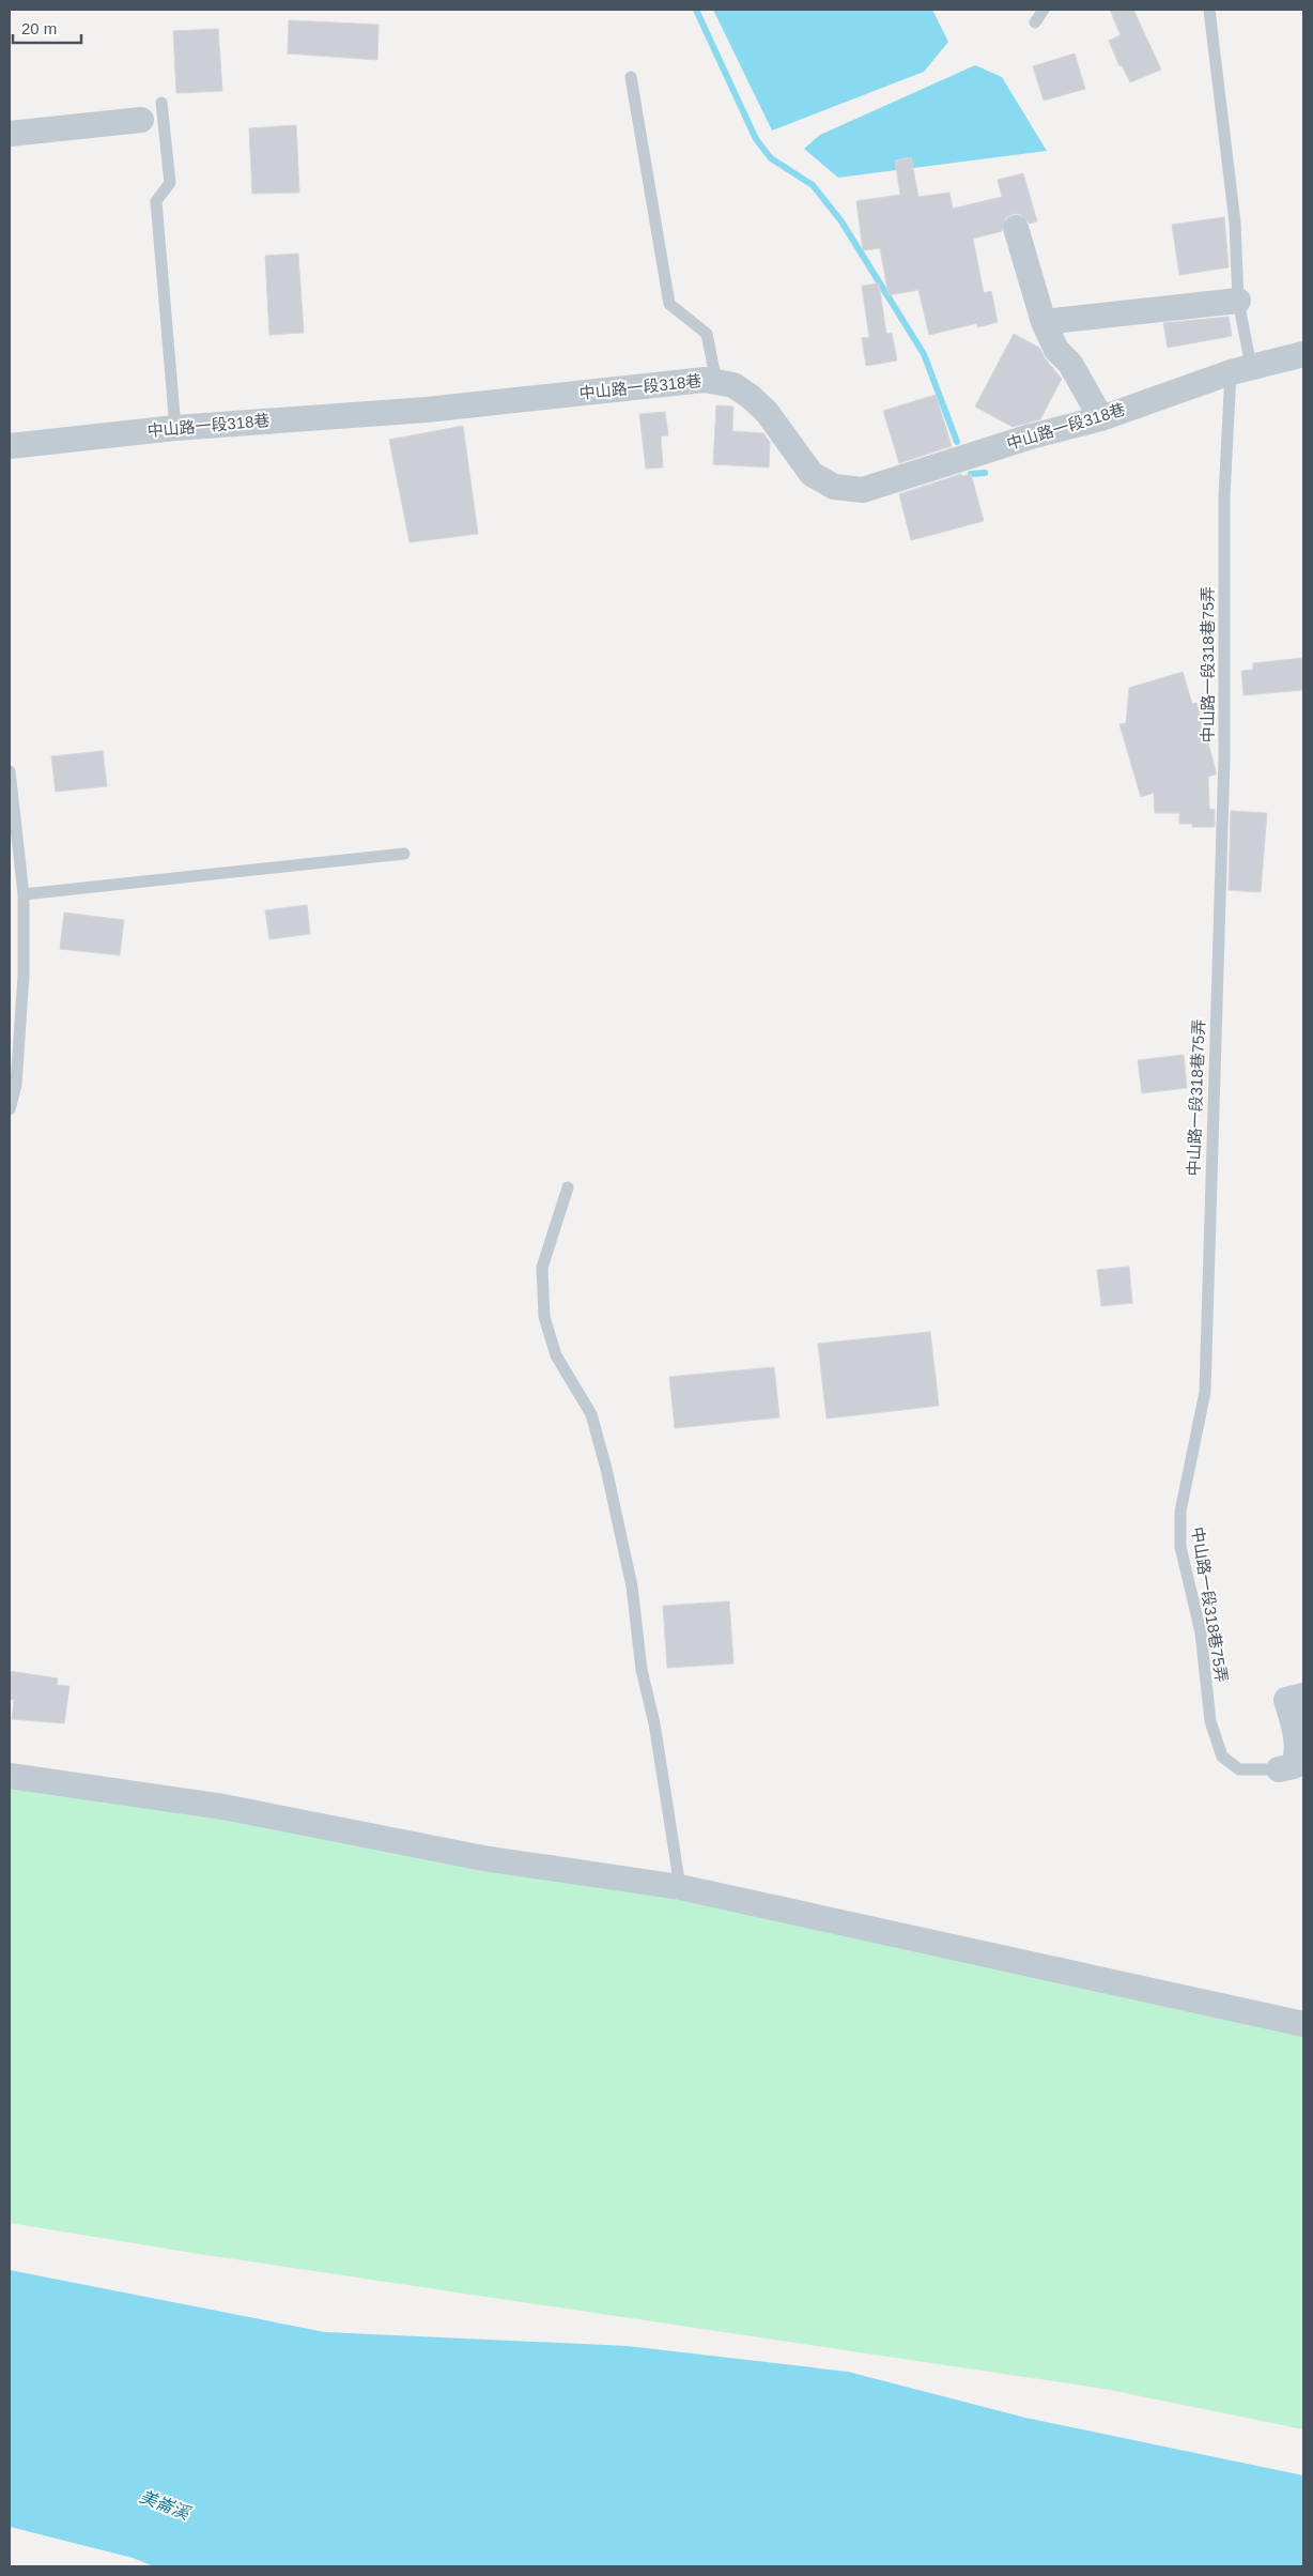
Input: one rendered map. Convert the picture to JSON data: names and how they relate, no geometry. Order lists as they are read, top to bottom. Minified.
{"streets":{"street":["中山路一段318巷"],"lane":["中山路一段318巷75弄"]},"crossings":[["中山路一段318巷","中山路一段318巷75弄"]],"water":["美崙溪"],"scale_bar":"20 m"}
